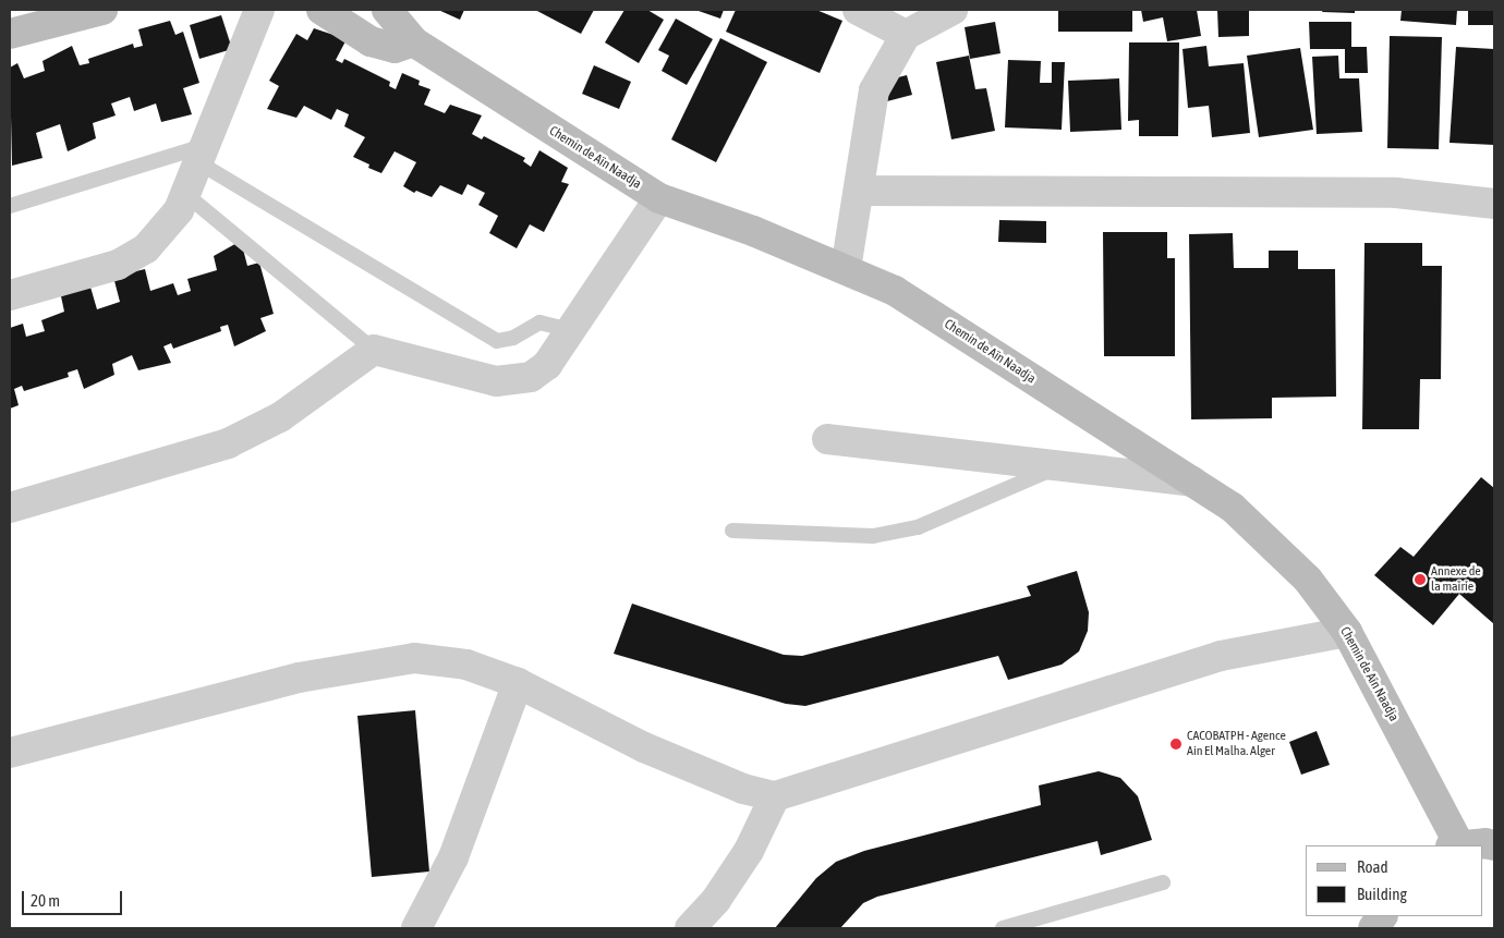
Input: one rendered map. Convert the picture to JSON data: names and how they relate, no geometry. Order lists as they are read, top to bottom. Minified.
{"streets":{"main road":["Chemin de Aïn Naadja"]},"places":["Annexe de la mairie","CACOBATPH - Agence Ain El Malha. Alger"],"legend":["Road","Building"],"scale_bar":"20 m"}
